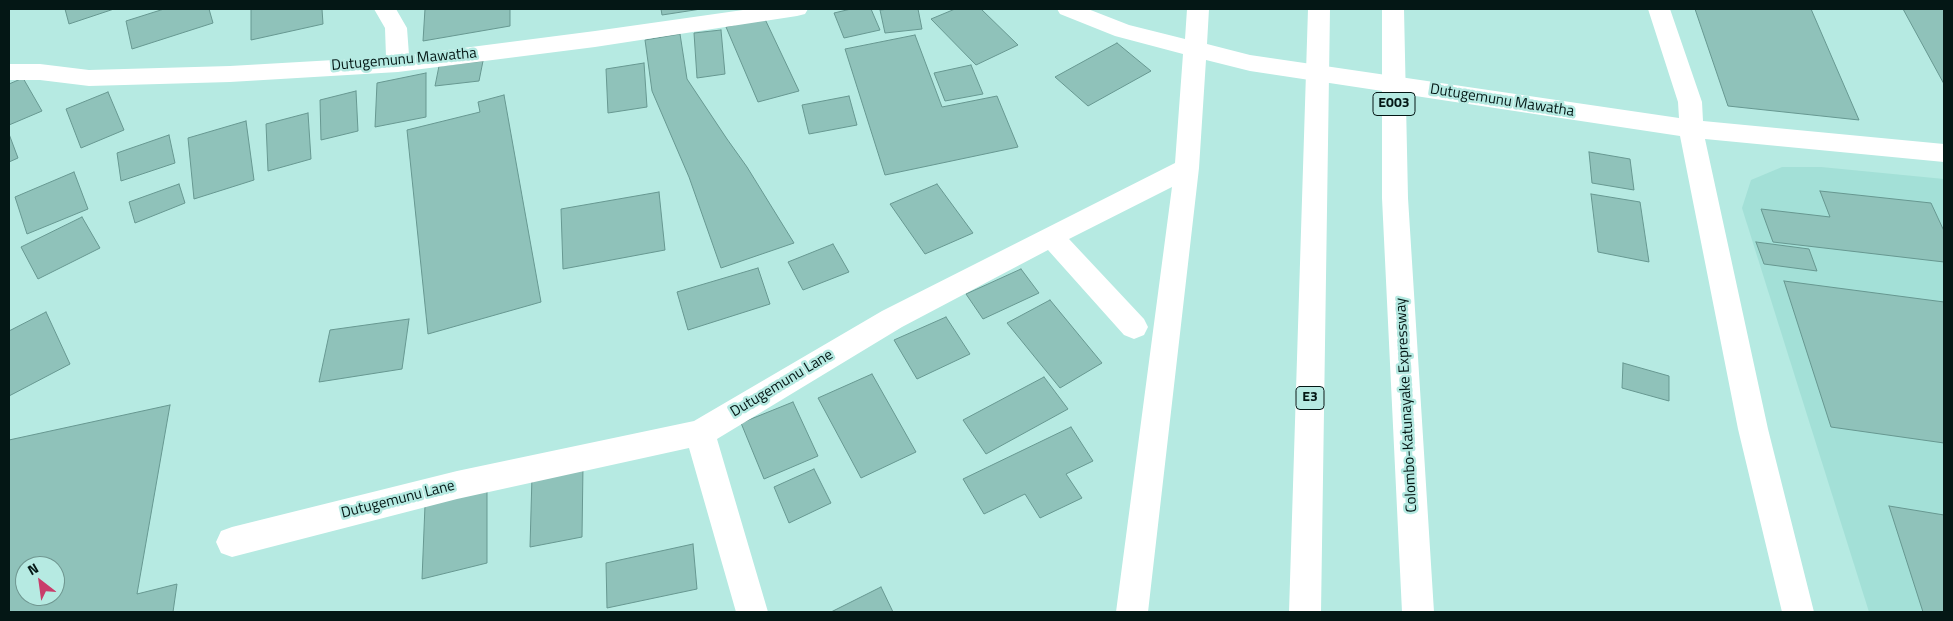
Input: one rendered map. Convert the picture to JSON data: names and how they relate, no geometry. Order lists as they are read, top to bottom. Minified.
{"streets":{"main road":["Dutugemunu Mawatha","E003","Dutugemunu Lane","E3","Colombo-Katunayake Expressway"]},"north":"top left"}
